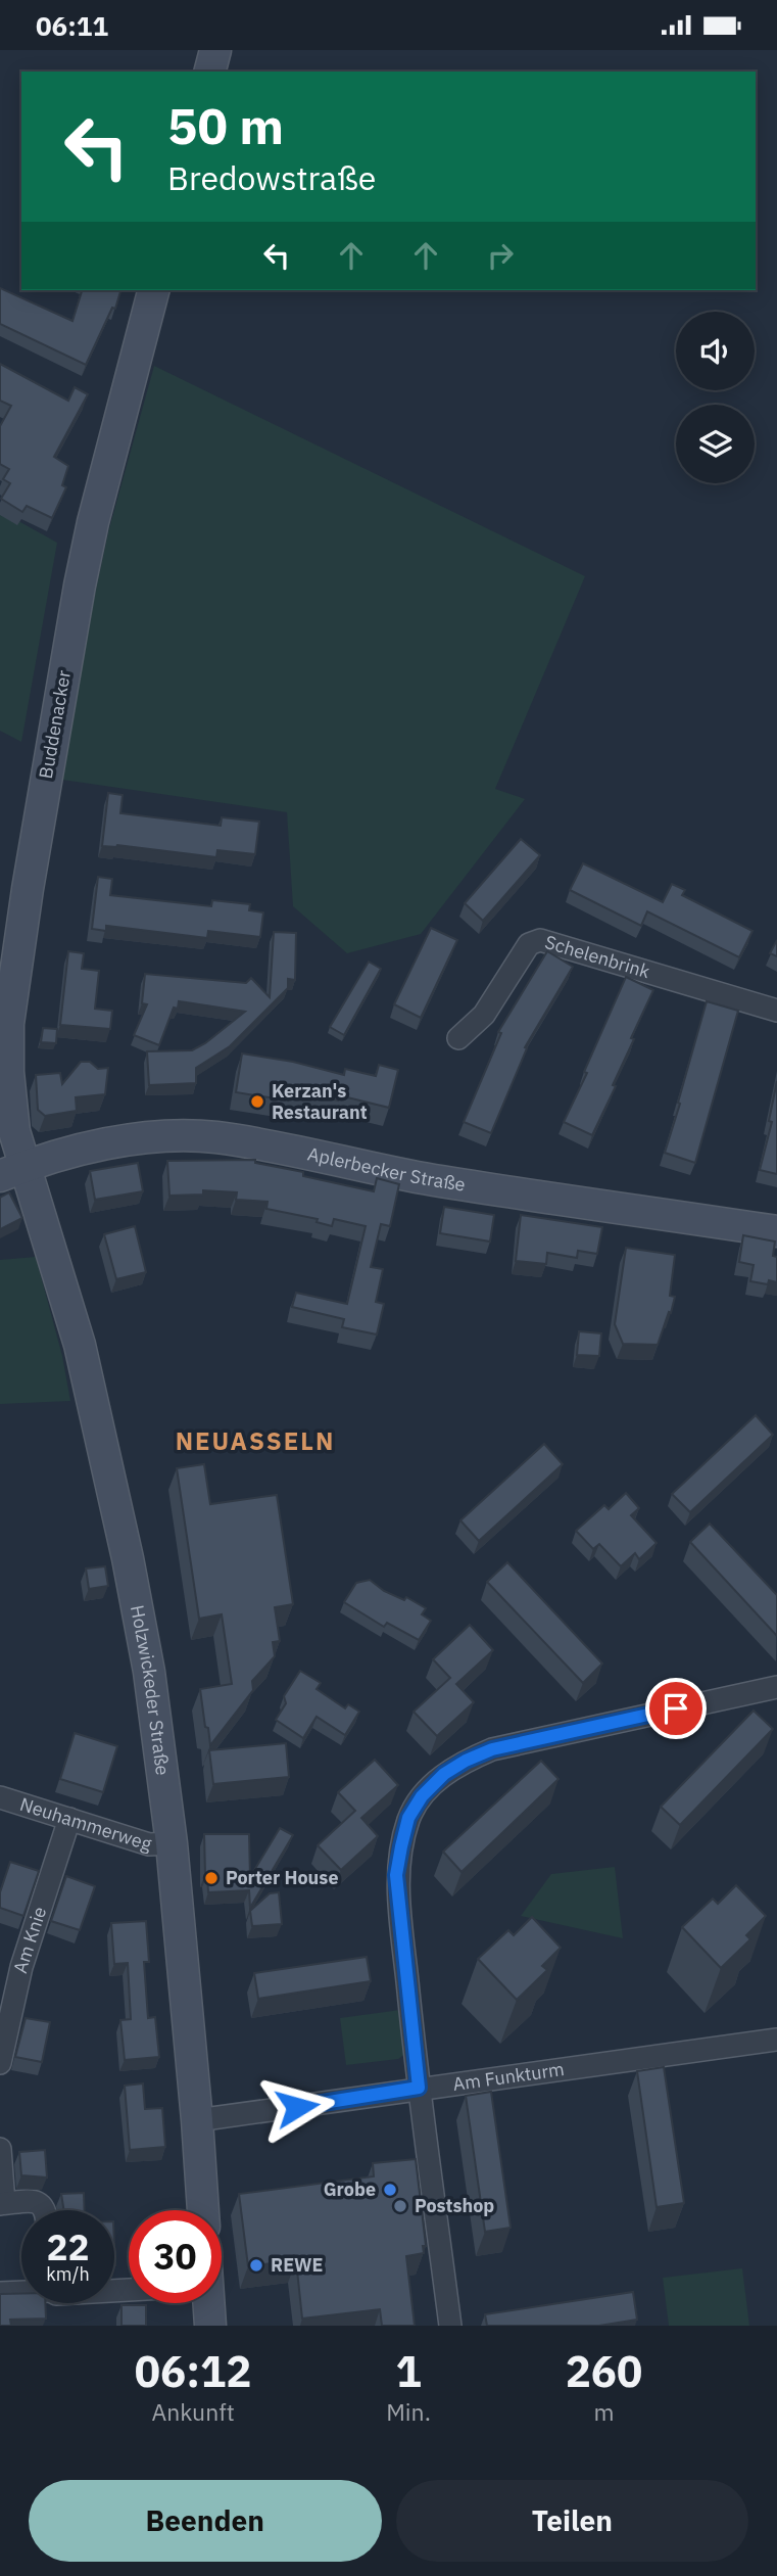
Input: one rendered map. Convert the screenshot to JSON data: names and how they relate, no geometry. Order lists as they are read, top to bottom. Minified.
{"streets":{"main road":["Buddenacker","Aplerbecker Straße","Holzwickeder Straße"],"street":["Schelenbrink","Neuhammerweg","Am Knie","Am Funkturm"]},"crossings":[["Buddenacker","Aplerbecker Straße"],["Buddenacker","Holzwickeder Straße"],["Aplerbecker Straße","Holzwickeder Straße"],["Holzwickeder Straße","Neuhammerweg"],["Holzwickeder Straße","Am Funkturm"],["Neuhammerweg","Am Knie"]],"districts":["NEUASSELN"],"places":["Kerzan's Restaurant","Porter House","Grobe","Postshop","REWE"],"page":{"status":"06:11","turn":["50 m","Bredowstraße"],"speed":"22 km/h","limit":"30","eta":["06:12","Ankunft","1","Min.","260","m"],"buttons":["Beenden","Teilen"]}}
